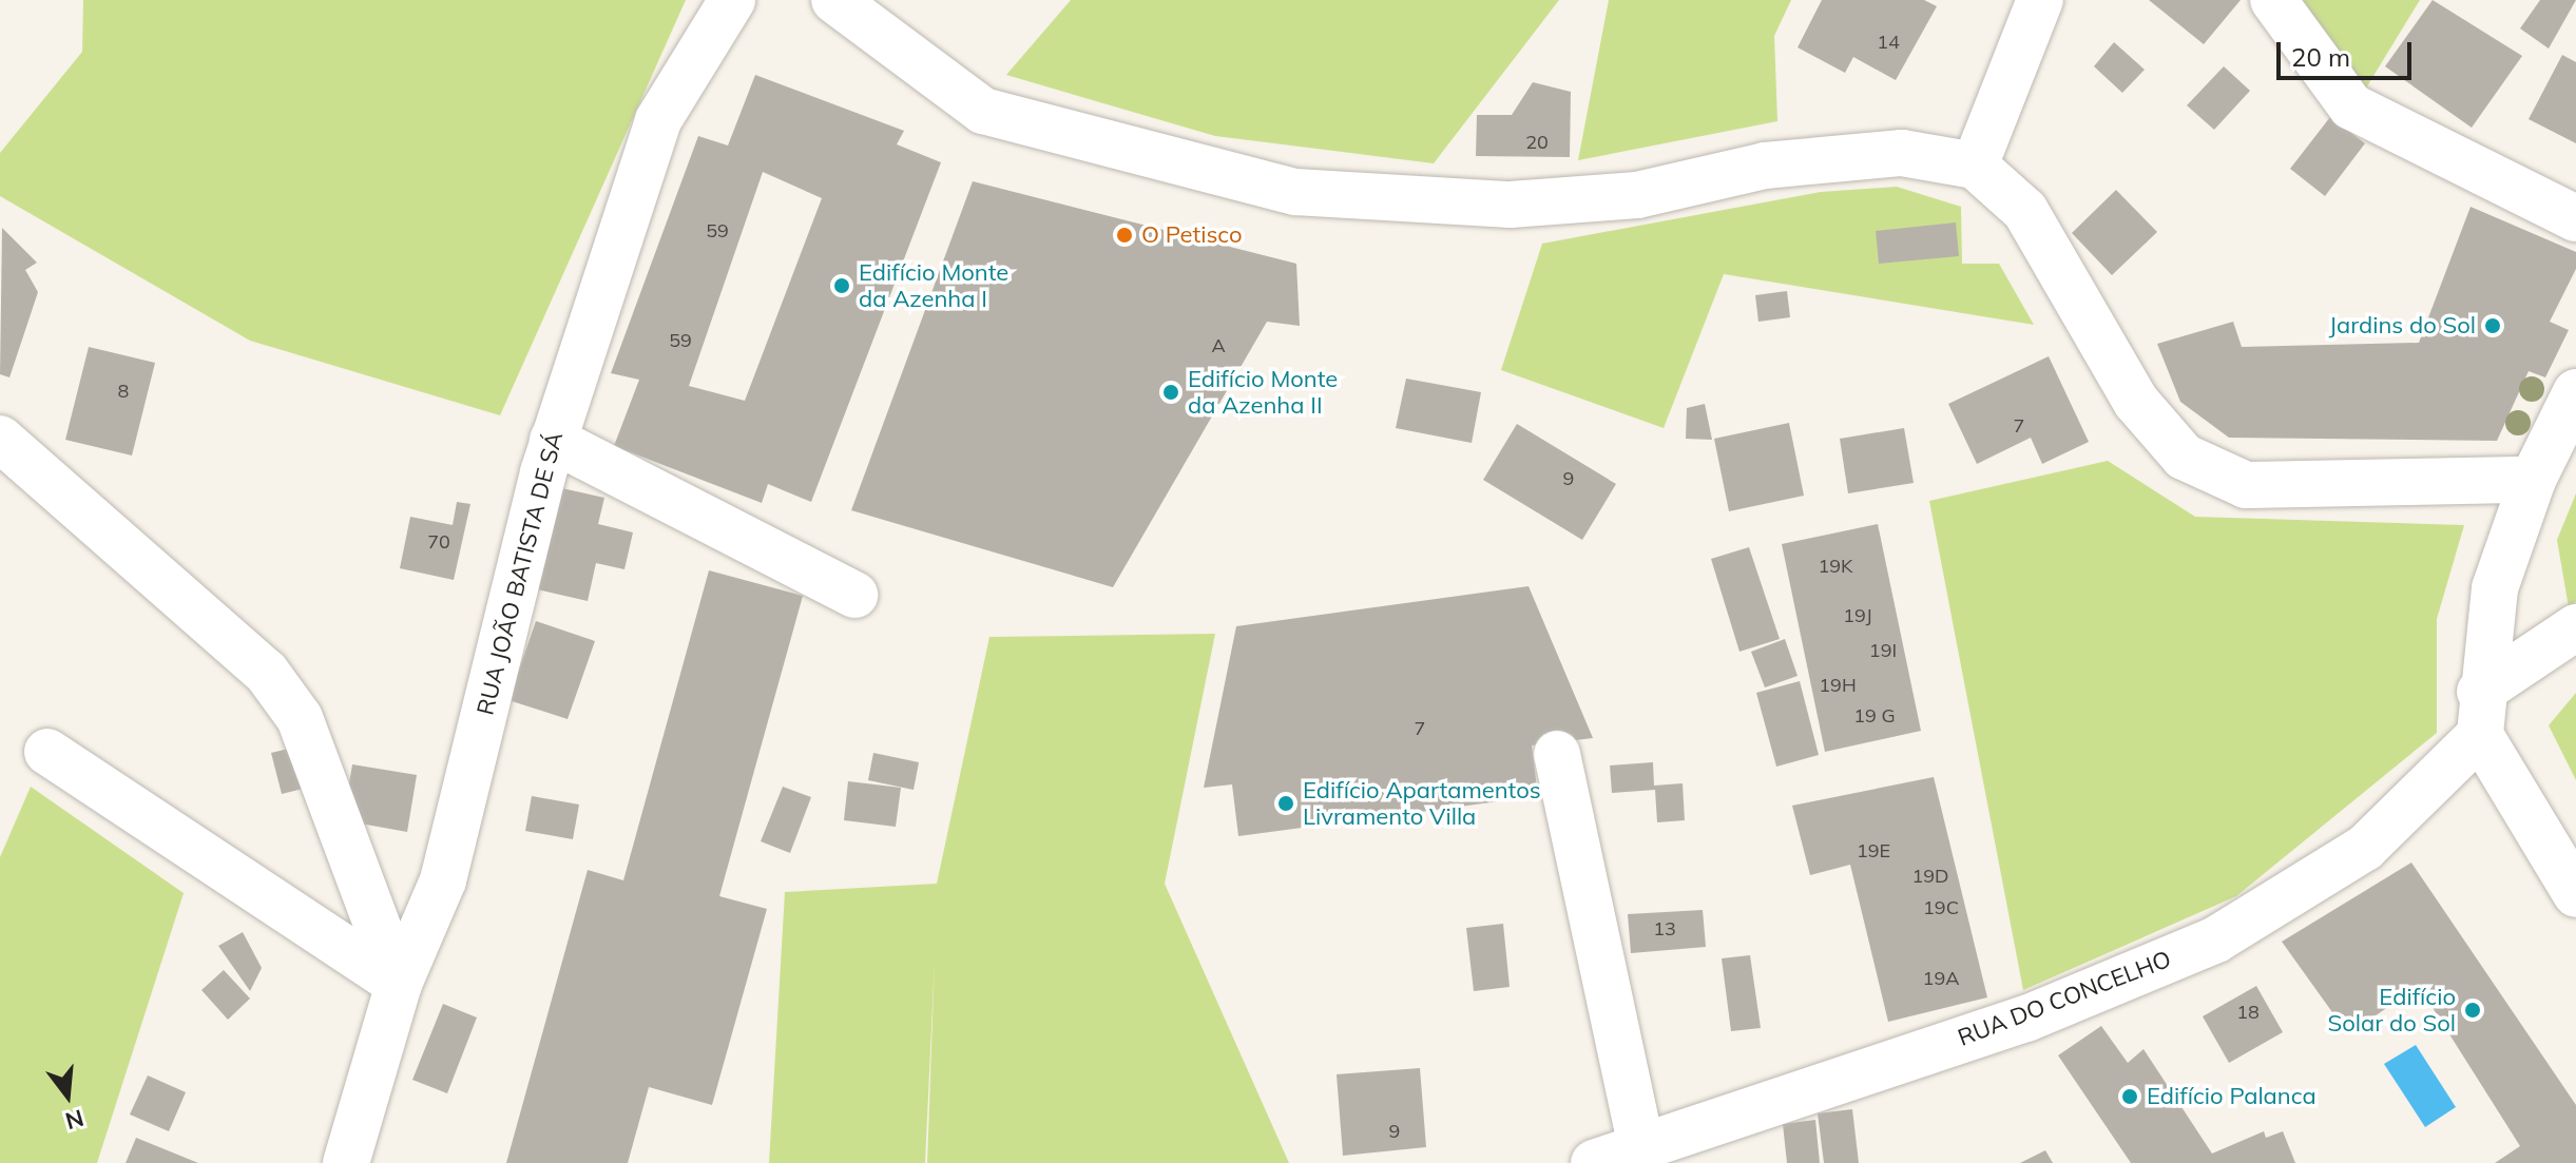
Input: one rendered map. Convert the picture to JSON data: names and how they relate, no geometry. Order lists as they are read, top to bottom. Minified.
{"streets":{"street":["RUA JOÃO BATISTA DE SÁ","RUA DO CONCELHO"]},"places":["O Petisco","Edifício Monte da Azenha I","Jardins do Sol","Edifício Monte da Azenha II","Edifício Apartamentos Livramento Villa","Edifício Solar do Sol","Edifício Palanca"],"house_numbers":["14","20","59","59","A","8","7","9","70","19K","19J","19I","19H","19 G","7","19E","19D","19C","13","19A","18","9"],"scale_bar":"20 m","north":"bottom"}
